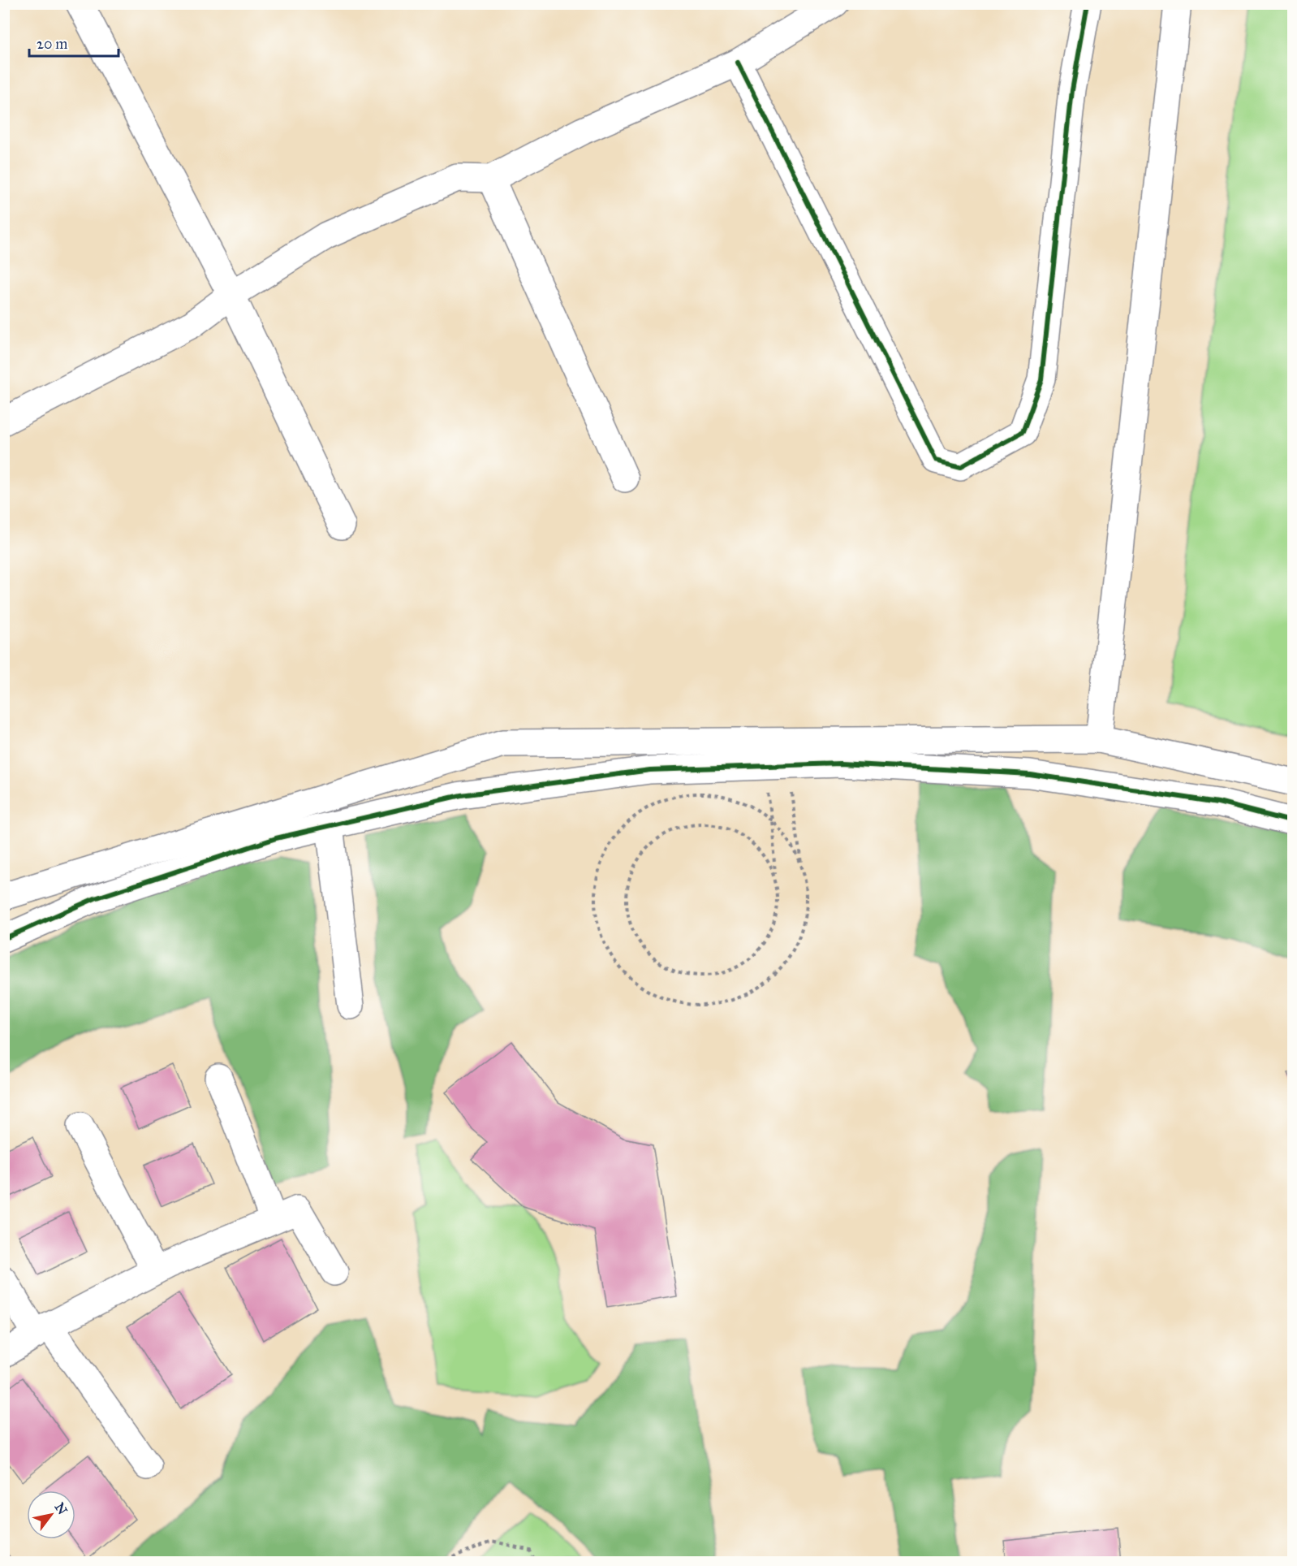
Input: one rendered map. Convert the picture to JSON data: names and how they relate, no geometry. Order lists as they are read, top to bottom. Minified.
{"scale_bar":"20 m","north":"top right"}
